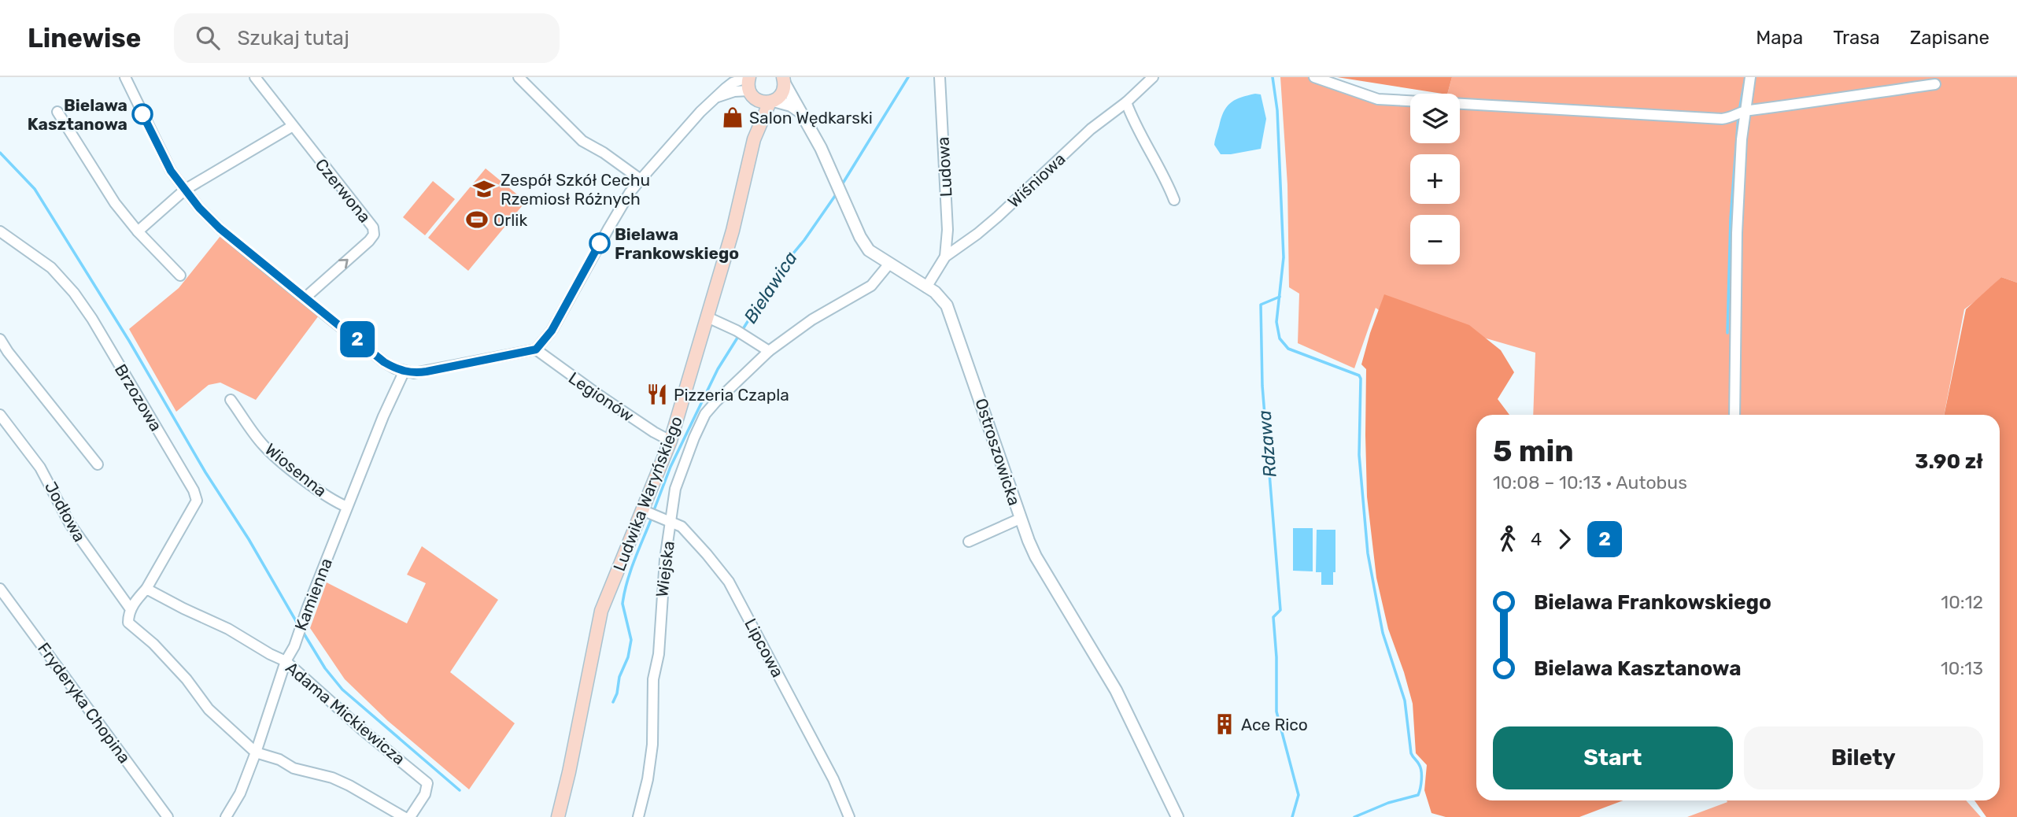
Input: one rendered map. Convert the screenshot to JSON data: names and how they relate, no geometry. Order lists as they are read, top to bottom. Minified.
{"streets":{"main road":["Ludwika Waryńskiego"],"street":["Ludowa","Wiśniowa","Czerwona","Legionów","Brzozowa","Ostroszowicka","Wiosenna","Jodłowa","Wiejska","Kamienna","Lipcowa","Fryderyka Chopina","Adama Mickiewicza"]},"crossings":[["Ludowa","Wiśniowa"],["Wiśniowa","Ostroszowicka"],["Legionów","Ludwika Waryńskiego"],["Brzozowa","Adama Mickiewicza"],["Ostroszowicka","Ludwika Waryńskiego"],["Ostroszowicka","Wiejska"],["Wiosenna","Kamienna"],["Ludwika Waryńskiego","Lipcowa"],["Jodłowa","Kamienna"],["Wiejska","Lipcowa"],["Kamienna","Adama Mickiewicza"]],"water":["Bielawica","Rdzawa"],"places":{"other":["Bielawa Kasztanowa","Bielawa Frankowskiego"],"shop":["Salon Wędkarski"],"school or university":["Zespół Szkół Cechu Rzemiosł Różnych"],"sports":["Orlik"],"restaurant":["Pizzeria Czapla"],"building":["Ace Rico"]},"lines":["bus line 2"],"page":{"header":"Linewise","search":"Szukaj tutaj","nav":["Mapa","Trasa","Zapisane"],"on_map":"2","map_buttons":["+","−"],"heading":["5 min","10:08 – 10:13 · Autobus","3.90 zł"],"legs":["4","2"],"list":[{"name":"Bielawa Frankowskiego","value":"10:12"},{"name":"Bielawa Kasztanowa","value":"10:13"}],"buttons":["Start","Bilety"]}}
